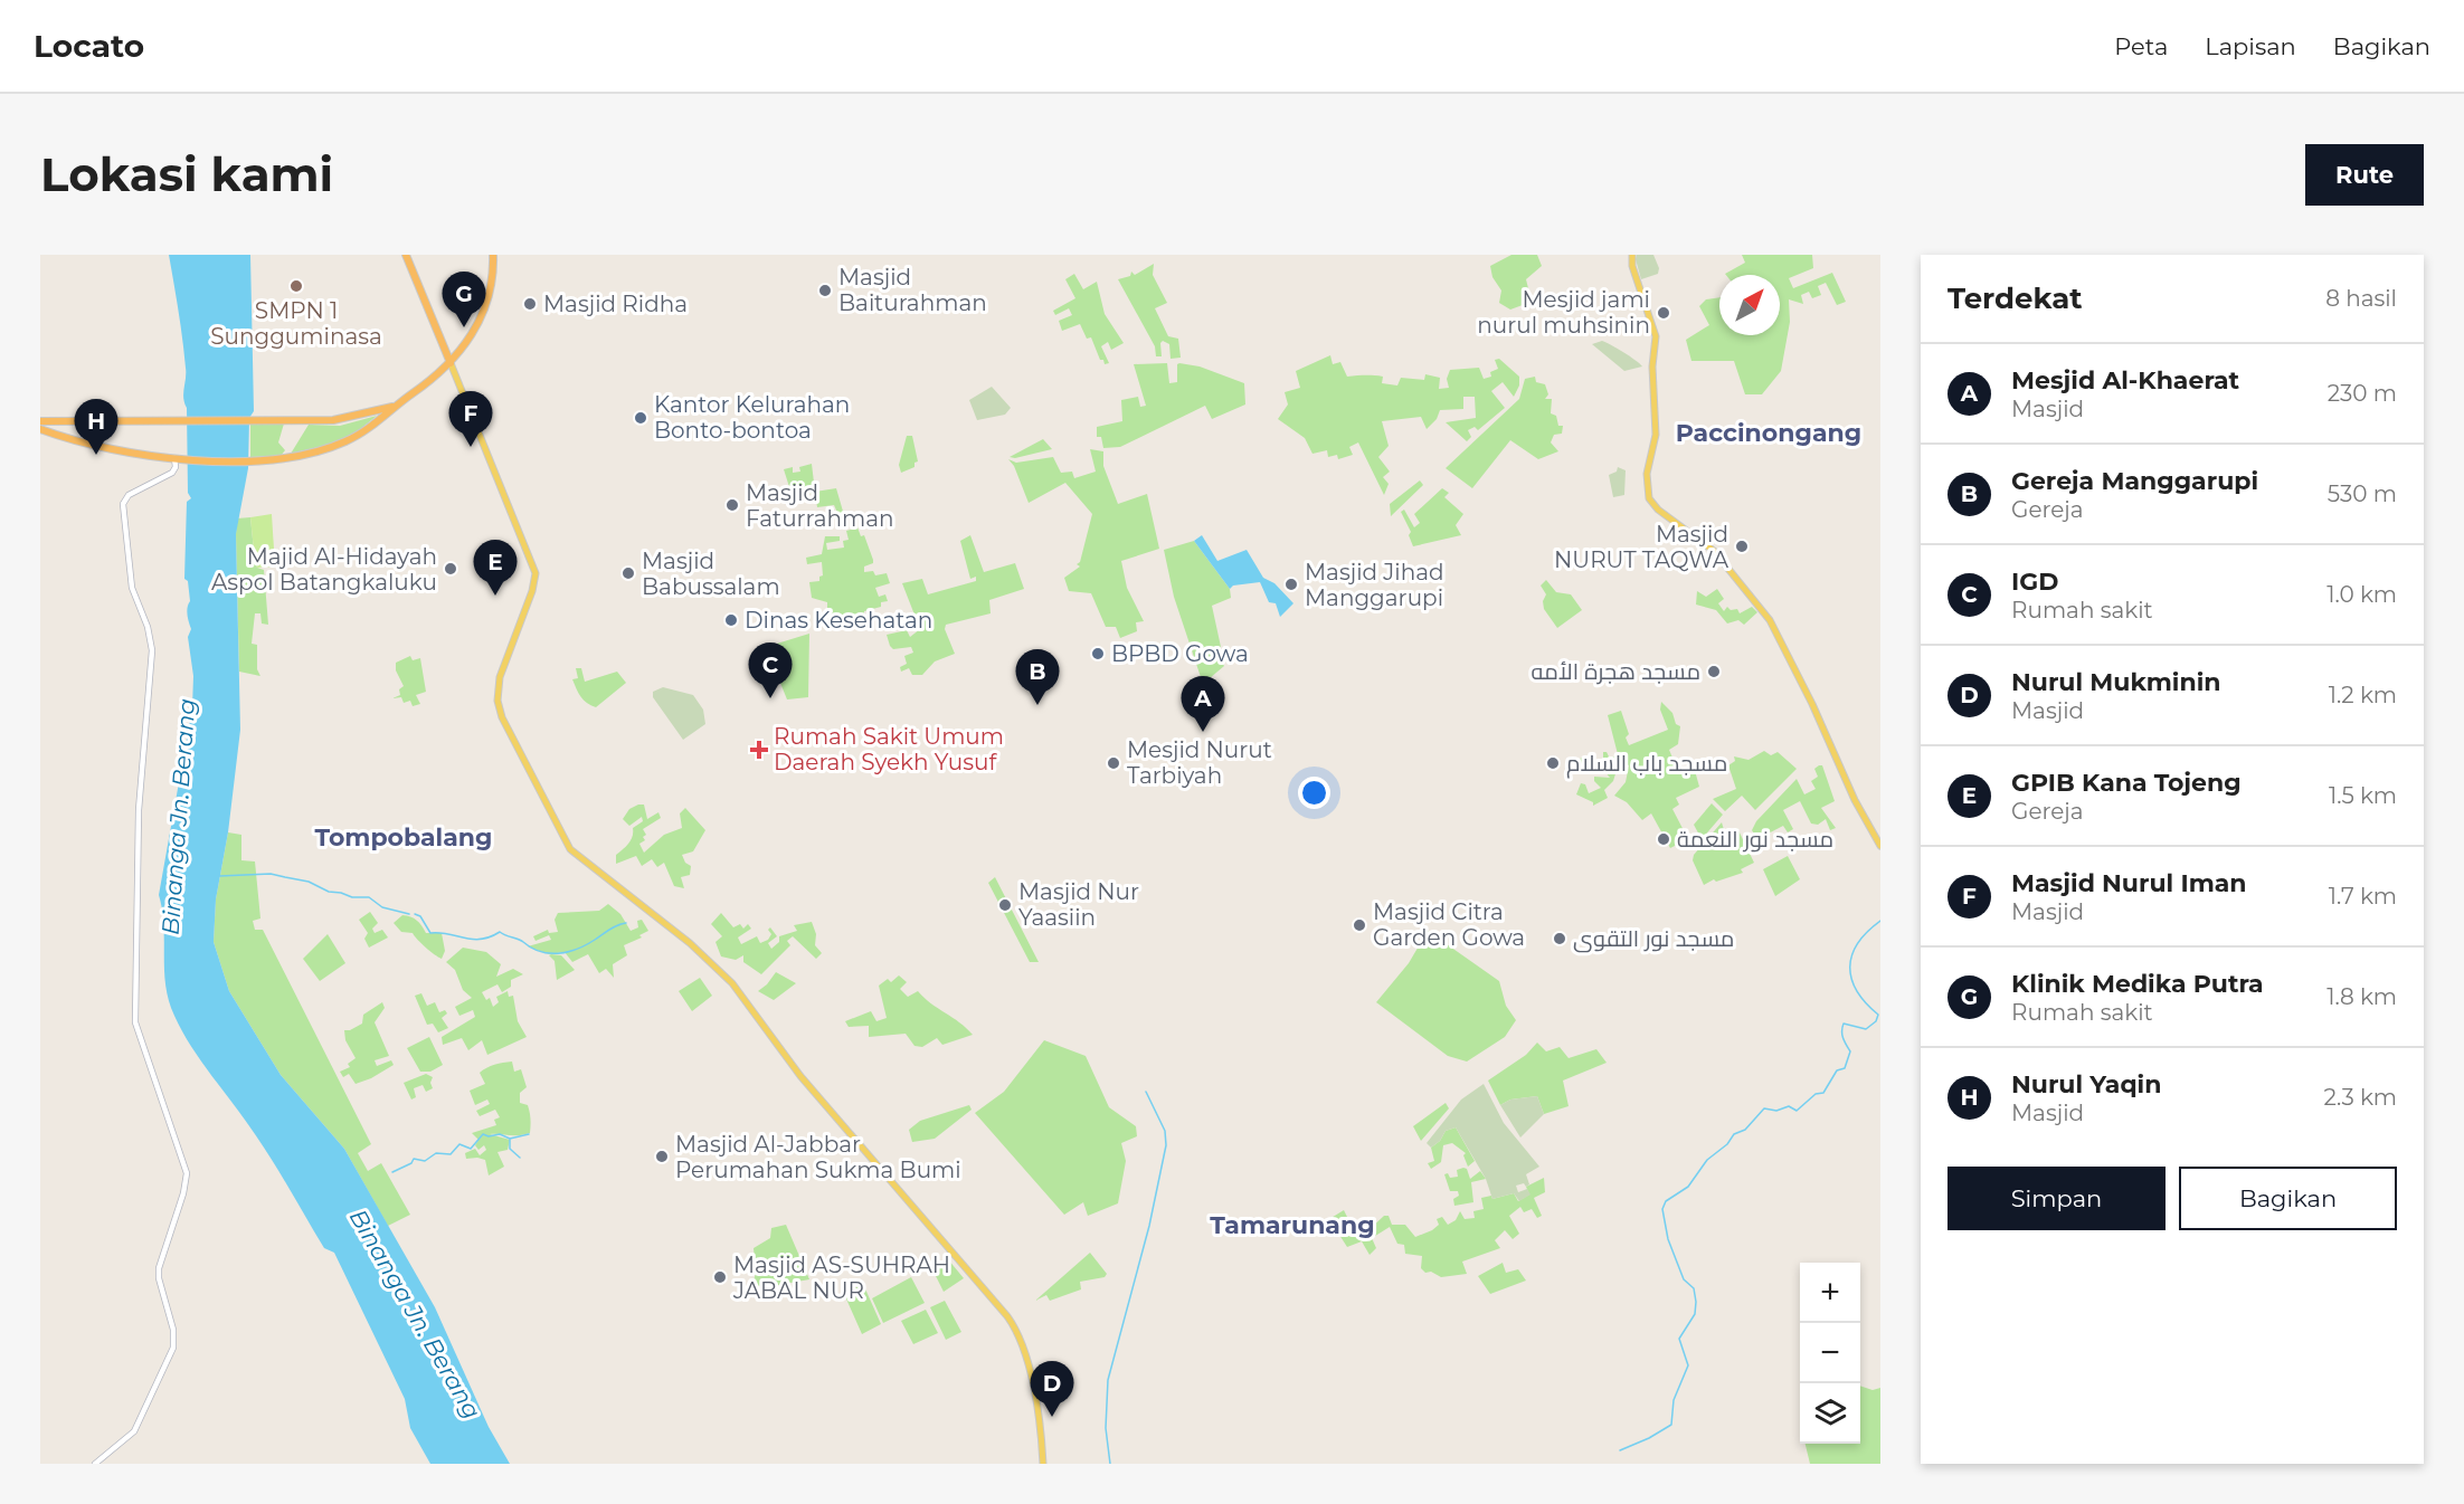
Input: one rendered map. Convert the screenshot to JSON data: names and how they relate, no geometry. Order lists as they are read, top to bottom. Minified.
{"districts":["Paccinongang","Tompobalang","Tamarunang"],"water":["Binanga Jn. Berang"],"places":{"other":["SMPN 1 Sungguminasa","Masjid Baiturahman","Masjid Ridha","Mesjid jami nurul muhsinin","Kantor Kelurahan Bonto-bontoa","Masjid Faturrahman","Masjid NURUT TAQWA","Majid Al-Hidayah Aspol Batangkaluku","Masjid Babussalam","Masjid Jihad Manggarupi","Dinas Kesehatan","BPBD Gowa","مسجد هجرة الأمه","Mesjid Nurut Tarbiyah","مسجد باب السلام","مسجد نور النعمة","Masjid Nur Yaasiin","Masjid Citra Garden Gowa","مسجد نور التقوى","Masjid Al-Jabbar Perumahan Sukma Bumi","Masjid AS-SUHRAH JABAL NUR"],"health":["Rumah Sakit Umum Daerah Syekh Yusuf"]},"north":"top right","page":{"header":"Locato","nav":["Peta","Lapisan","Bagikan"],"buttons":["Rute",["Simpan","Bagikan"]],"title":"Lokasi kami","heading":["Terdekat","8 hasil"],"pins":["G","F","H","E","C","B","A","D"],"list":[{"mark":"A","name":"Mesjid Al-Khaerat","note":"Masjid","value":"230 m"},{"mark":"B","name":"Gereja Manggarupi","note":"Gereja","value":"530 m"},{"mark":"C","name":"IGD","note":"Rumah sakit","value":"1.0 km"},{"mark":"D","name":"Nurul Mukminin","note":"Masjid","value":"1.2 km"},{"mark":"E","name":"GPIB Kana Tojeng","note":"Gereja","value":"1.5 km"},{"mark":"F","name":"Masjid Nurul Iman","note":"Masjid","value":"1.7 km"},{"mark":"G","name":"Klinik Medika Putra","note":"Rumah sakit","value":"1.8 km"},{"mark":"H","name":"Nurul Yaqin","note":"Masjid","value":"2.3 km"}],"map_buttons":["+","−"]}}
